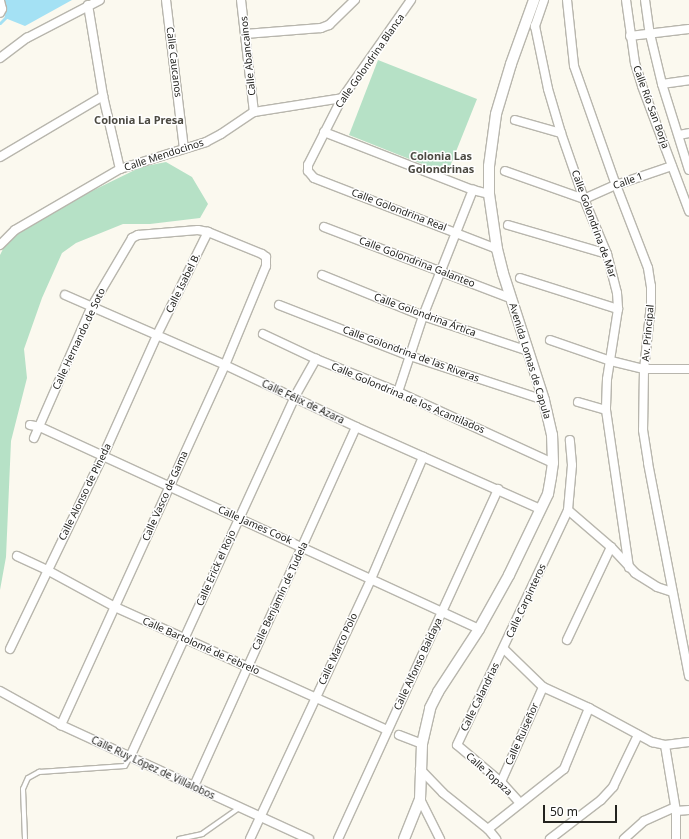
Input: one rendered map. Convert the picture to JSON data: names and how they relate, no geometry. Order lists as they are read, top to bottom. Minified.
{"streets":{"street":["Calle Abancainos","Calle Golondrina Blanca","Calle Caucanos","Calle Río San Borja","Calle Mendocinos","Calle 1","Calle Golondrina Real","Calle Golondrina de Mar","Calle Golondrina Galanteo","Calle Isabel B.","Calle Golondrina Ártica","Av. Principal","Calle Hernando de Soto","Calle Golondrina de las Riveras","Avenida Lomas de Capula","Calle Golondrina de los Acantilados","Calle Félix de Azara","Calle Alonso de Pineda","Calle Vasco de Gama","Calle James Cook","Calle Erick el Rojo","Calle Benjamín de Tudela","Calle Carpinteros","Calle Bartolomé de Febrelo","Calle Marco Polo","Calle Alfonso Baldaya","Calle Calandrias","Calle Ruiseñor","Calle Ruy López de Villalobos","Calle Topaza"]},"crossings":[["Calle Abancainos","Calle Mendocinos"],["Calle Golondrina Blanca","Calle Mendocinos"],["Calle Golondrina Blanca","Calle Golondrina Real"],["Calle Caucanos","Calle Mendocinos"],["Calle Río San Borja","Calle 1"],["Calle 1","Calle Golondrina de Mar"],["Calle 1","Av. Principal"],["Calle Golondrina Real","Avenida Lomas de Capula"],["Calle Golondrina Galanteo","Avenida Lomas de Capula"],["Calle Isabel B.","Calle Hernando de Soto"],["Calle Isabel B.","Calle Félix de Azara"],["Calle Isabel B.","Calle Alonso de Pineda"],["Calle Isabel B.","Calle Vasco de Gama"],["Calle Golondrina Ártica","Avenida Lomas de Capula"],["Calle Hernando de Soto","Calle Félix de Azara"],["Calle Hernando de Soto","Calle Vasco de Gama"],["Calle Hernando de Soto","Calle James Cook"],["Calle Golondrina de las Riveras","Avenida Lomas de Capula"],["Avenida Lomas de Capula","Calle Golondrina de los Acantilados"],["Avenida Lomas de Capula","Calle Félix de Azara"],["Avenida Lomas de Capula","Calle James Cook"],["Calle Golondrina de los Acantilados","Calle Erick el Rojo"],["Calle Félix de Azara","Calle Alonso de Pineda"],["Calle Félix de Azara","Calle Vasco de Gama"],["Calle Félix de Azara","Calle Erick el Rojo"],["Calle Félix de Azara","Calle Benjamín de Tudela"],["Calle Félix de Azara","Calle Marco Polo"],["Calle Félix de Azara","Calle Alfonso Baldaya"],["Calle Alonso de Pineda","Calle James Cook"],["Calle Alonso de Pineda","Calle Bartolomé de Febrelo"],["Calle Vasco de Gama","Calle James Cook"],["Calle Vasco de Gama","Calle Bartolomé de Febrelo"],["Calle Vasco de Gama","Calle Ruy López de Villalobos"],["Calle James Cook","Calle Erick el Rojo"],["Calle James Cook","Calle Benjamín de Tudela"],["Calle James Cook","Calle Marco Polo"],["Calle James Cook","Calle Alfonso Baldaya"],["Calle Erick el Rojo","Calle Bartolomé de Febrelo"],["Calle Erick el Rojo","Calle Ruy López de Villalobos"],["Calle Benjamín de Tudela","Calle Bartolomé de Febrelo"],["Calle Benjamín de Tudela","Calle Ruy López de Villalobos"],["Calle Carpinteros","Calle Calandrias"],["Calle Carpinteros","Calle Ruiseñor"],["Calle Bartolomé de Febrelo","Calle Marco Polo"],["Calle Bartolomé de Febrelo","Calle Alfonso Baldaya"],["Calle Marco Polo","Calle Ruy López de Villalobos"],["Calle Calandrias","Calle Topaza"],["Calle Ruiseñor","Calle Topaza"]],"districts":["Colonia La Presa","Colonia Las Golondrinas"],"scale_bar":"50 m"}
